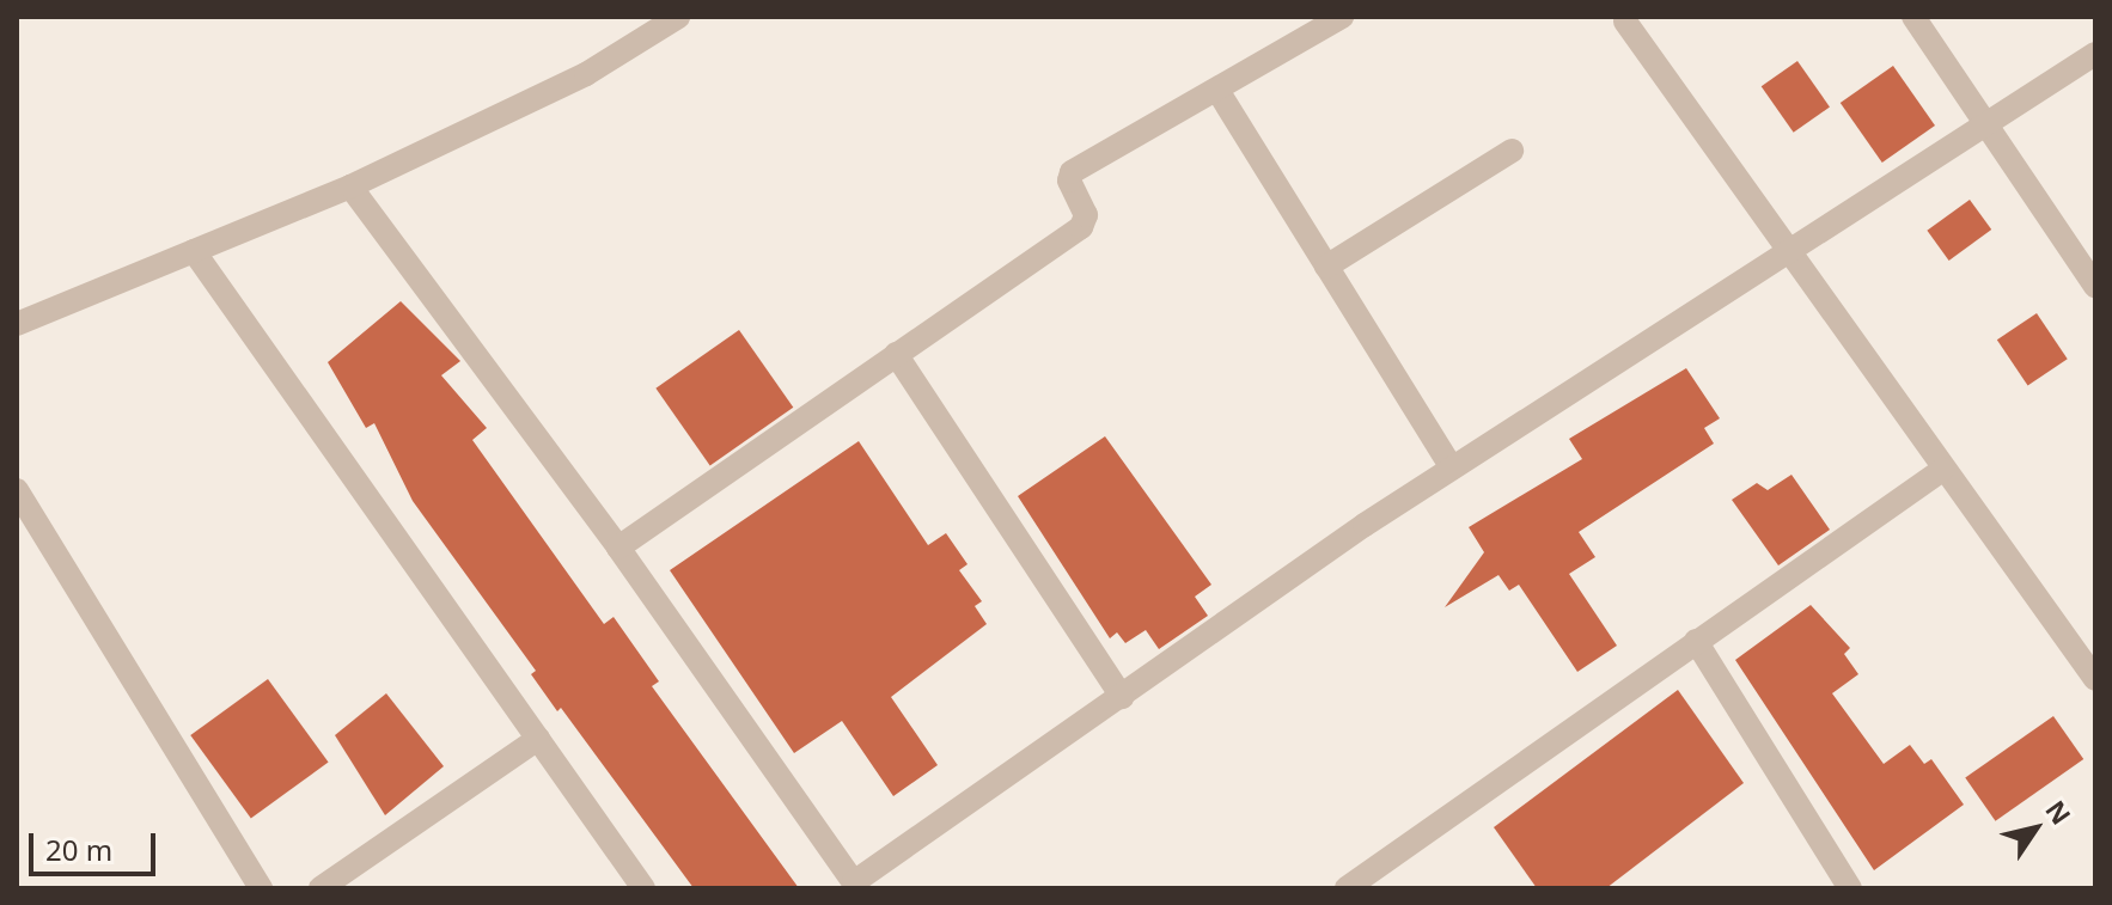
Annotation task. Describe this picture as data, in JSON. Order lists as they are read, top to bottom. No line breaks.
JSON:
{"scale_bar":"20 m","north":"top right"}
